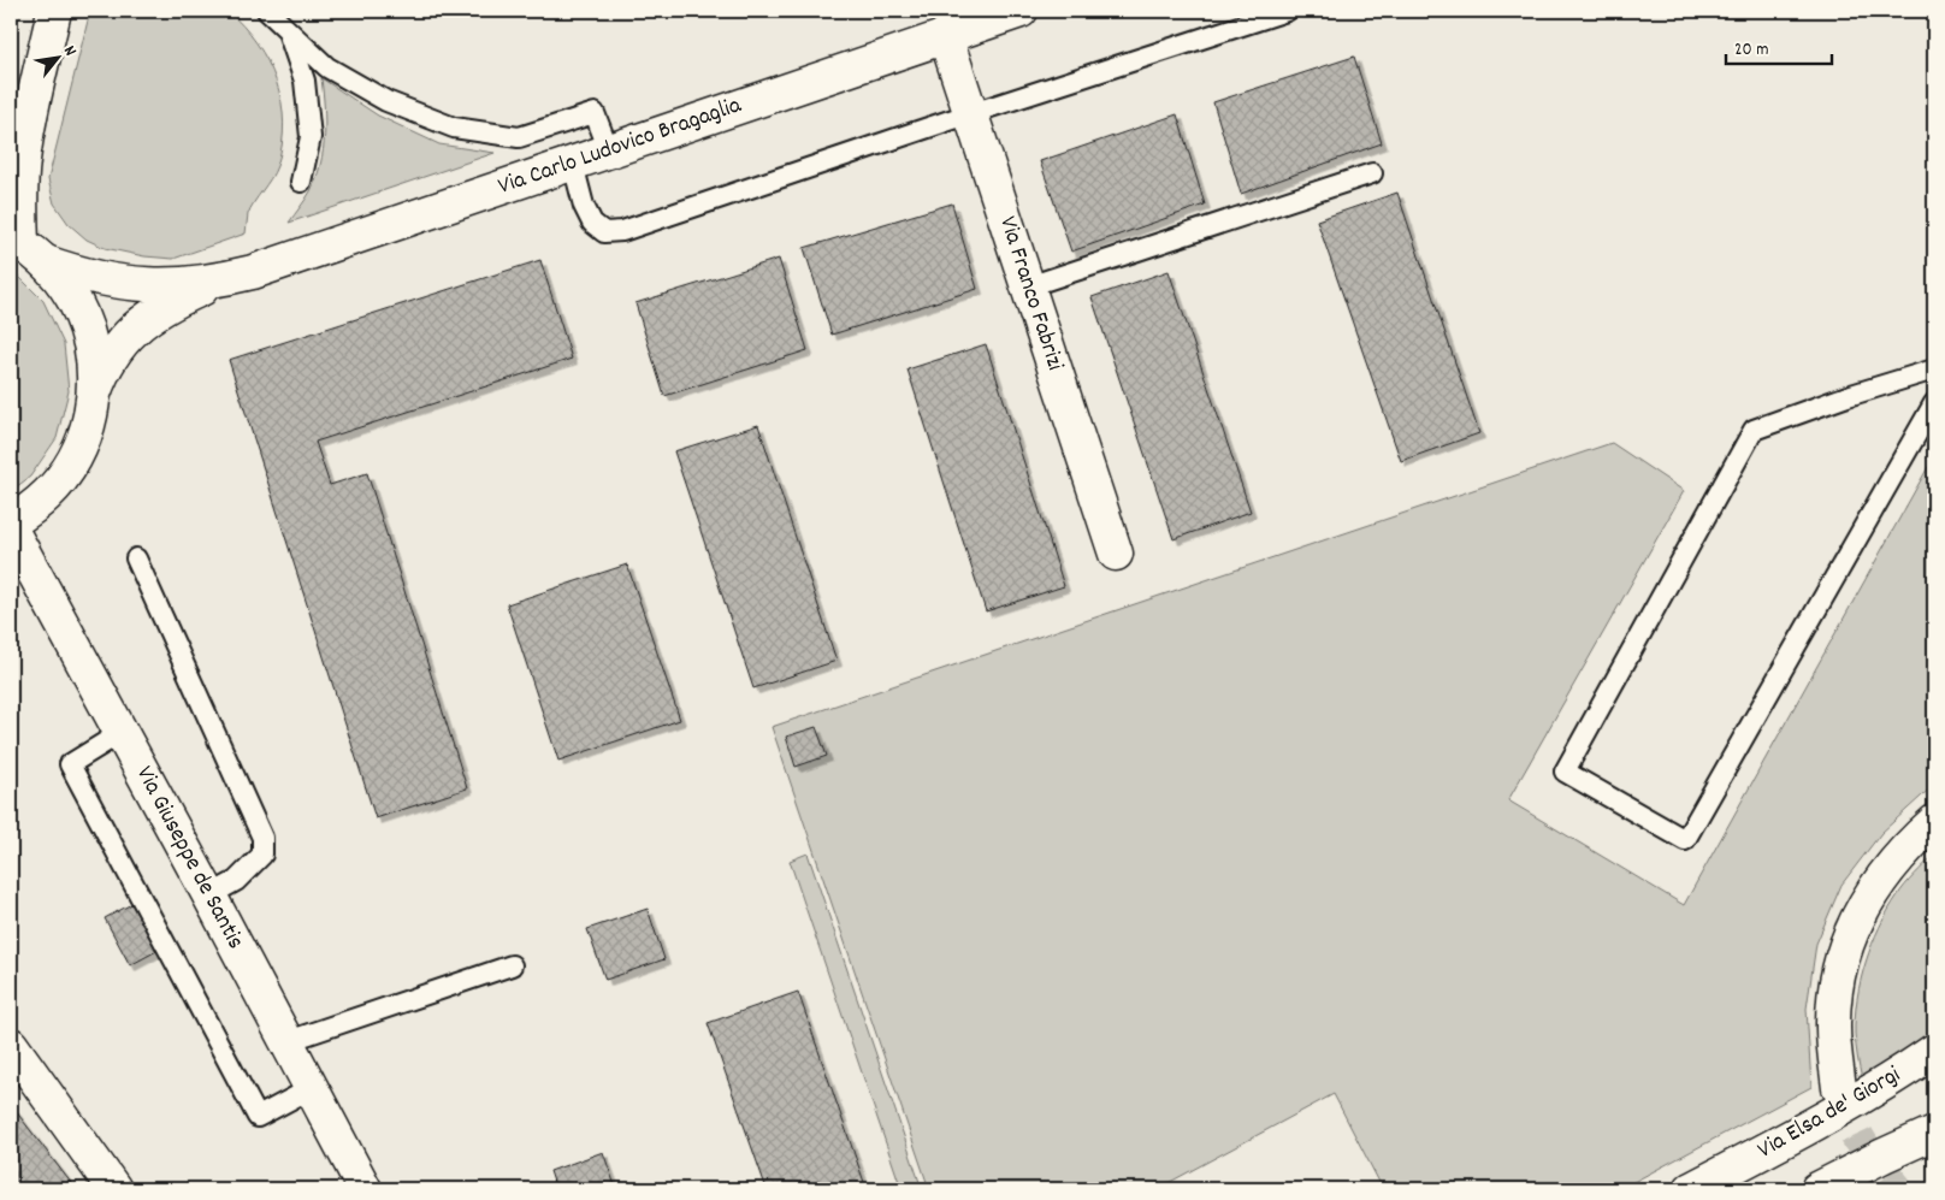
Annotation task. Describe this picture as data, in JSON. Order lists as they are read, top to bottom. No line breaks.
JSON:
{"streets":{"street":["Via Carlo Ludovico Bragaglia","Via Franco Fabrizi","Via Giuseppe de Santis","Via Elsa de' Giorgi"]},"crossings":[["Via Carlo Ludovico Bragaglia","Via Franco Fabrizi"]],"scale_bar":"20 m","north":"top right"}
